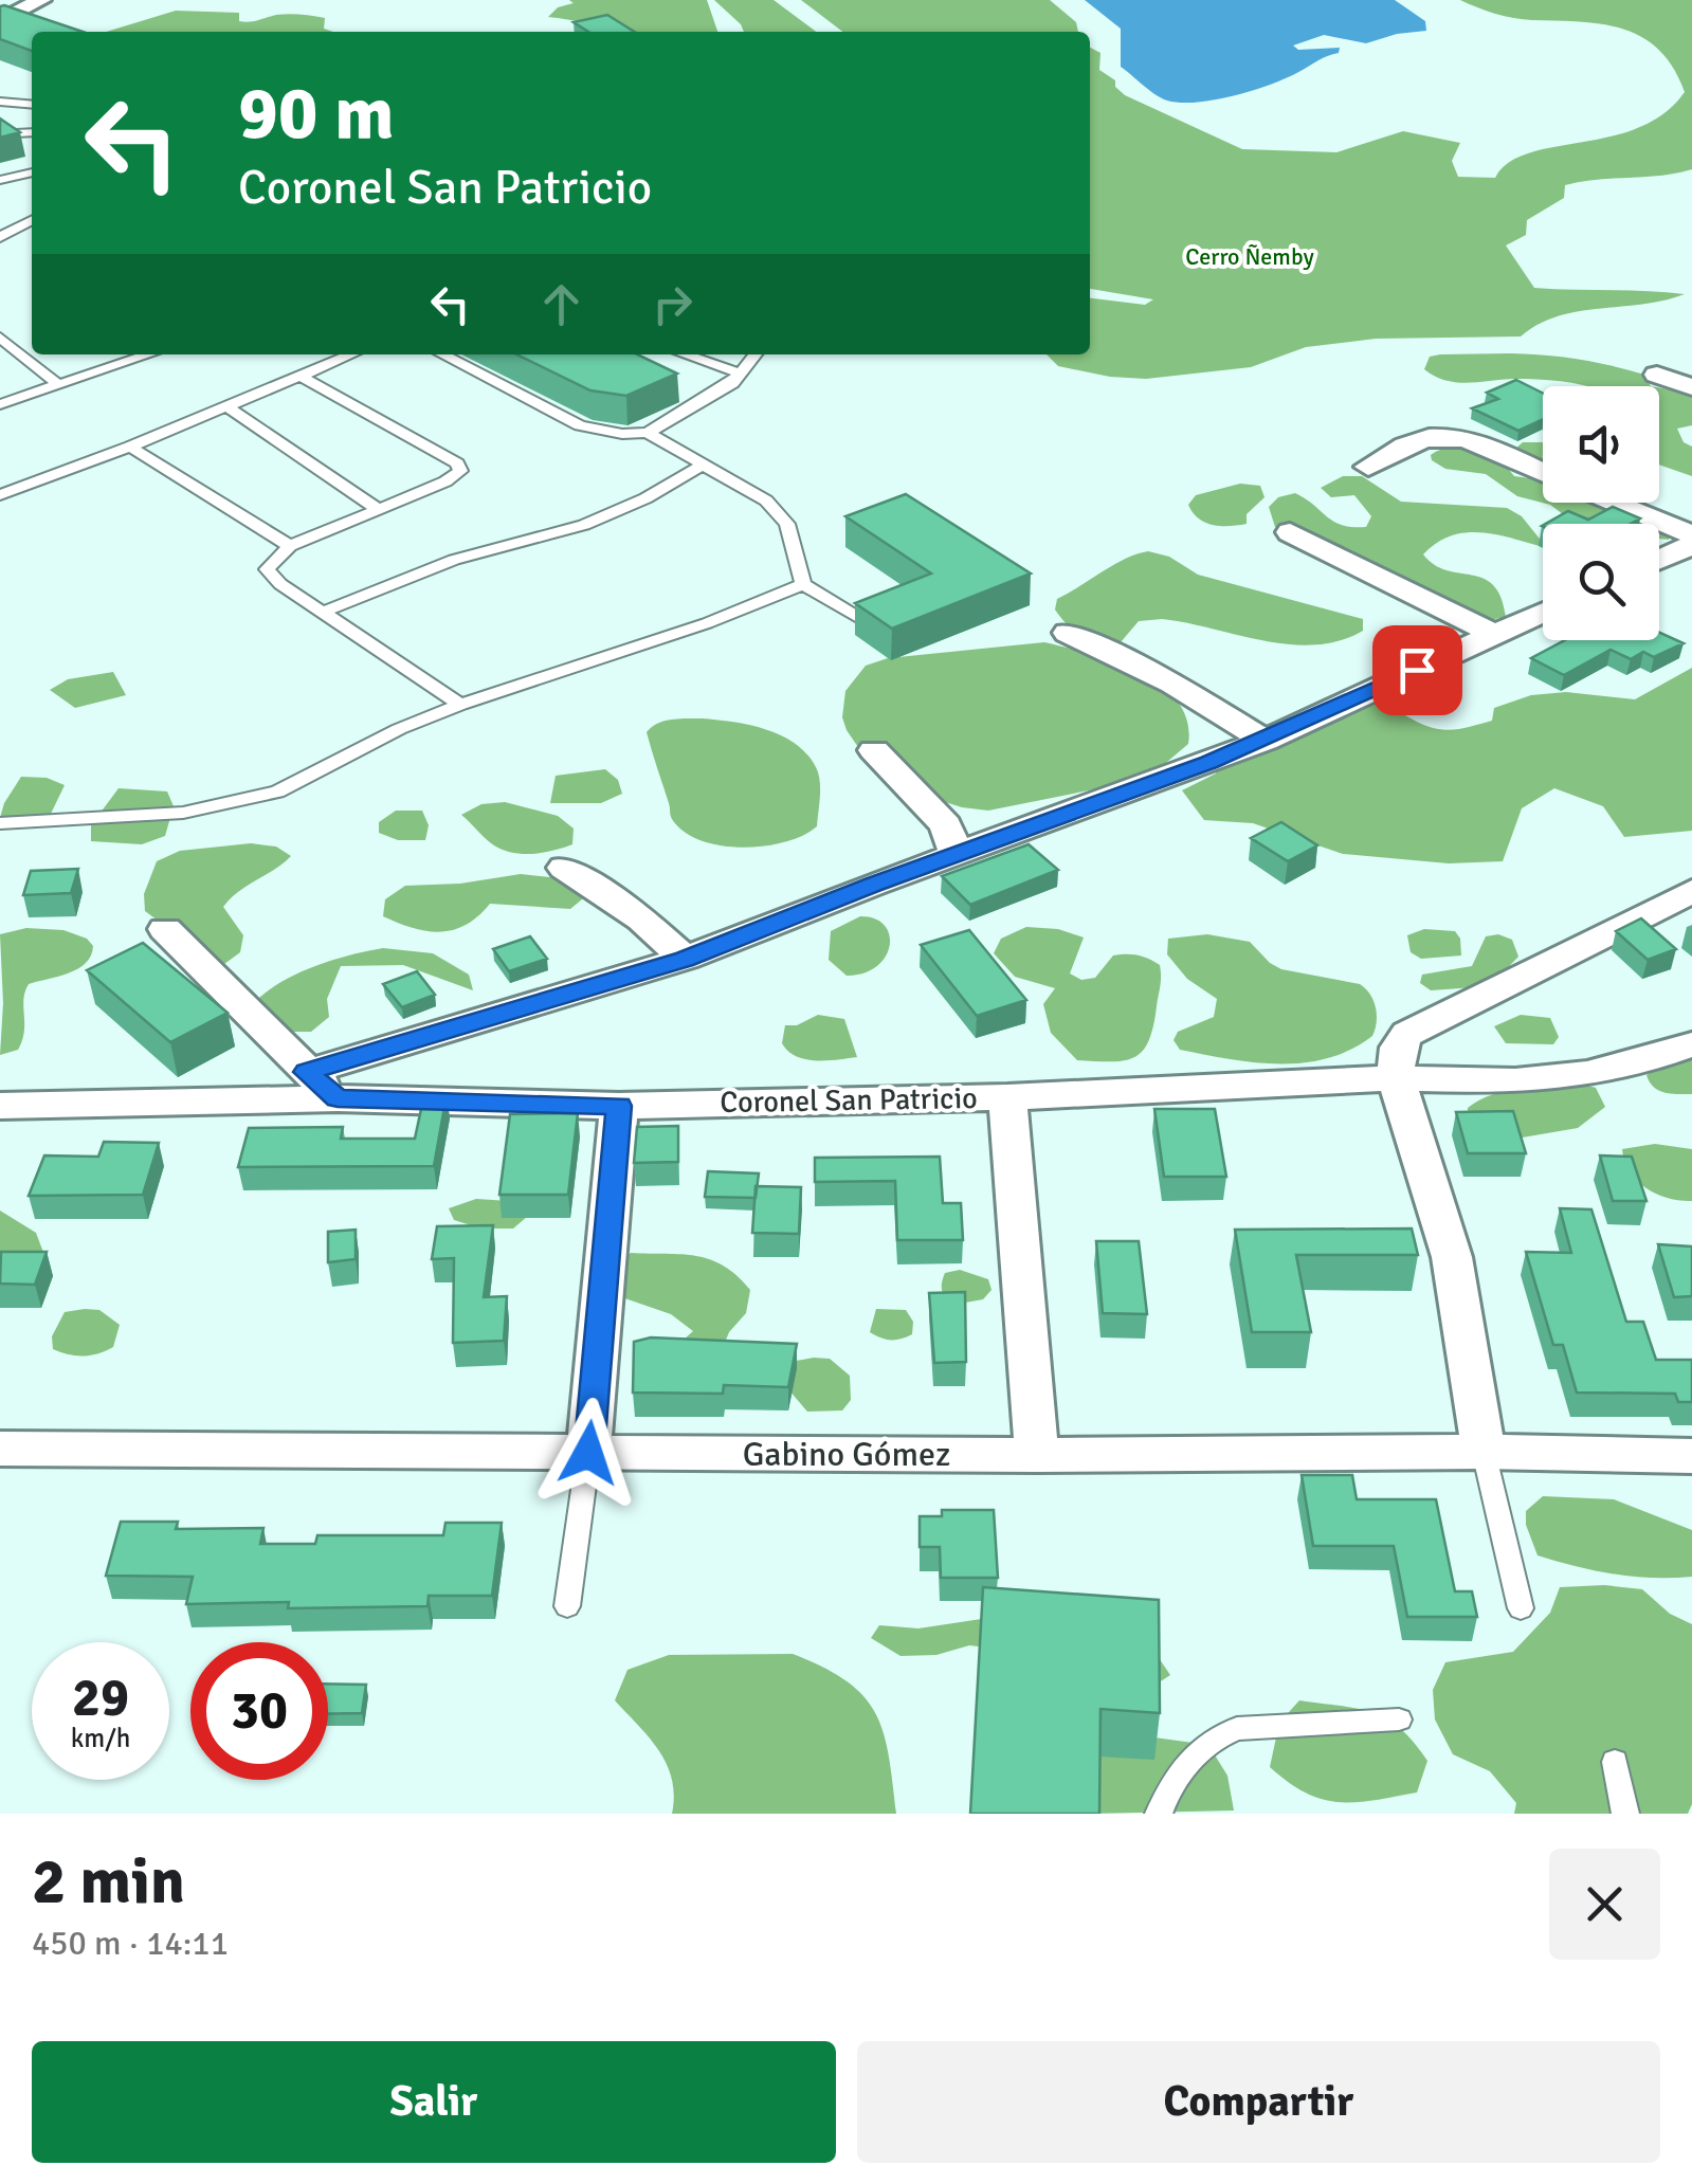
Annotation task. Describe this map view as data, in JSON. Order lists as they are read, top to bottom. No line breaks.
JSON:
{"streets":{"street":["Coronel San Patricio","Gabino Gómez"]},"parks":["Cerro Ñemby"],"page":{"turn":["90 m","Coronel San Patricio"],"speed":"29 km/h","limit":"30","heading":["2 min","450 m · 14:11"],"buttons":["Salir","Compartir"]}}
